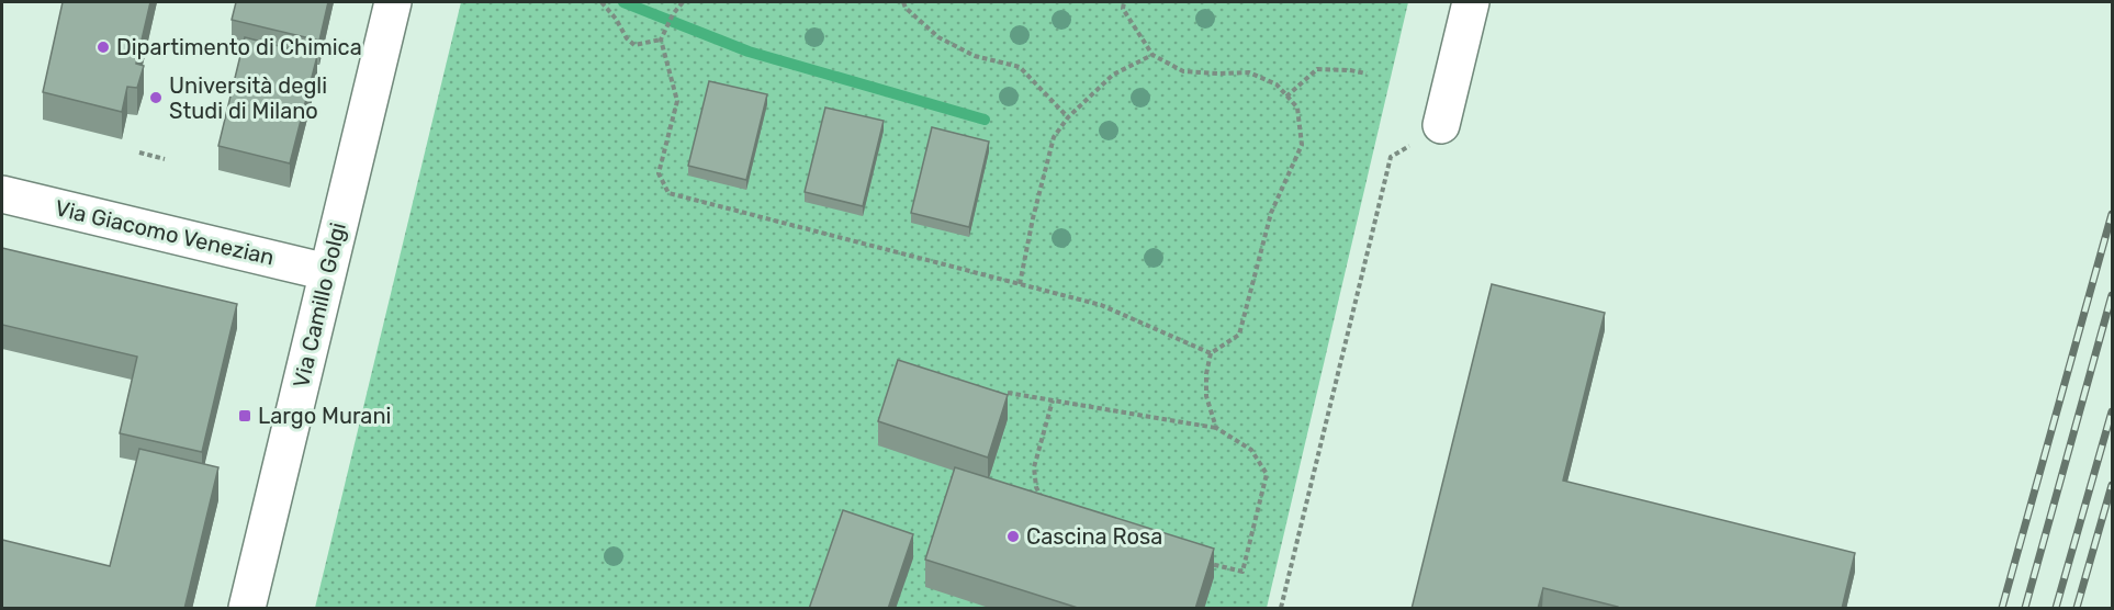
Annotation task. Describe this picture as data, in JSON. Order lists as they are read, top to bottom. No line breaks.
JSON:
{"streets":{"street":["Via Giacomo Venezian","Via Camillo Golgi"]},"crossings":[["Via Giacomo Venezian","Via Camillo Golgi"]],"places":{"other":["Dipartimento di Chimica","Università degli Studi di Milano","Cascina Rosa"],"transit":["Largo Murani"]}}
